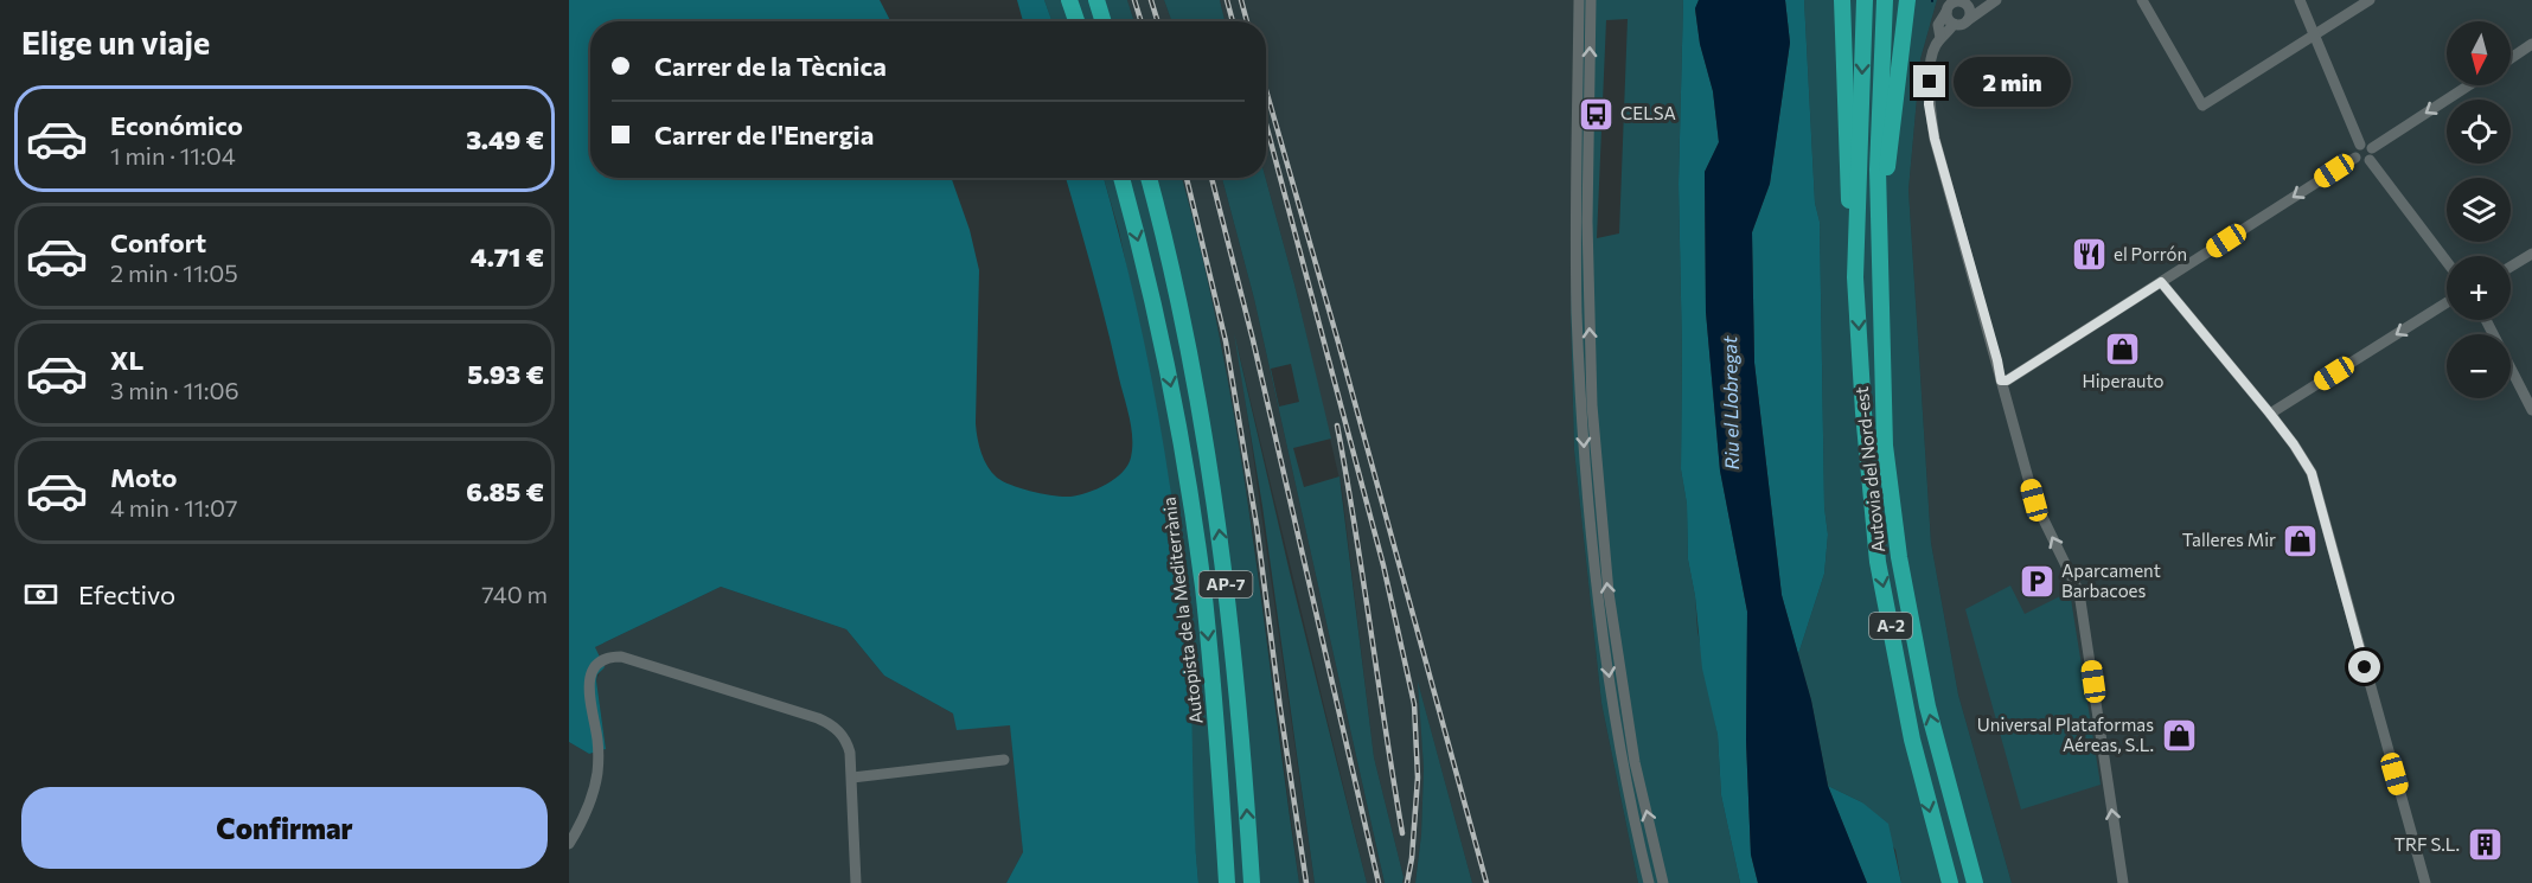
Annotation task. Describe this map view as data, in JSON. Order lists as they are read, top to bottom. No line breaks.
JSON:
{"streets":{"highway":["Autovia del Nord-est","AP-7","Autopista de la Mediterrània","A-2"]},"water":["Riu el Llobregat"],"places":{"bus stop":["CELSA"],"restaurant":["el Porrón"],"shop":["Hiperauto","Talleres Mir","Universal Plataformas Aéreas, S.L."],"parking":["Aparcament Barbacoes"],"building":["TRF S.L."]},"north":"bottom","page":{"heading":"Elige un viaje","map_buttons":["+","−"],"banner":["Carrer de la Tècnica","Carrer de l'Energia"],"bubble":"2 min","list":[{"name":"Económico","note":"1 min · 11:04","value":"3.49 €"},{"name":"Confort","note":"2 min · 11:05","value":"4.71 €"},{"name":"XL","note":"3 min · 11:06","value":"5.93 €"},{"name":"Moto","note":"4 min · 11:07","value":"6.85 €"}],"pay":["Efectivo","740 m"],"buttons":"Confirmar"}}
